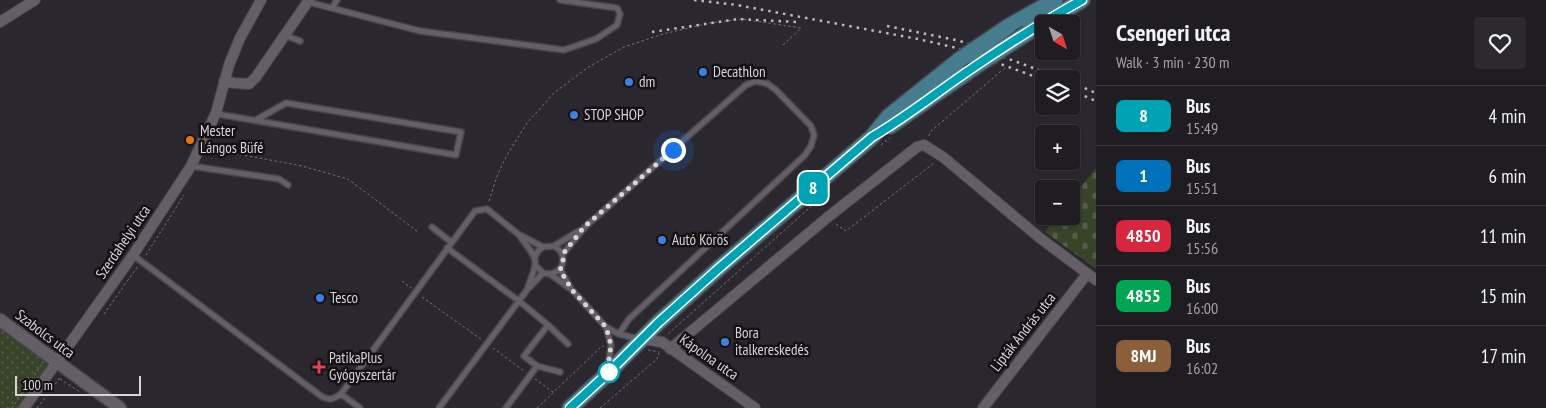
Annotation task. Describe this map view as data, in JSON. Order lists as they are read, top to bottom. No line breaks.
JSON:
{"streets":{"street":["Szerdahelyi utca","Lipták András utca","Szabolcs utca","Kápolna utca"]},"crossings":[["Szerdahelyi utca","Szabolcs utca"]],"places":{"other":["Decathlon","dm","STOP SHOP","Mester Lángos Büfé","Autó Körös","Tesco","Bora italkereskedés"],"health":["PatikaPlus Gyógyszertár"]},"lines":["bus line 8"],"scale_bar":"100 m","north":"bottom right","page":{"on_map":"8","heading":["Csengeri utca","Walk · 3 min · 230 m"],"map_buttons":["+","−"],"list":[{"mark":"8","name":"Bus","note":"15:49","value":"4 min"},{"mark":"1","name":"Bus","note":"15:51","value":"6 min"},{"mark":"4850","name":"Bus","note":"15:56","value":"11 min"},{"mark":"4855","name":"Bus","note":"16:00","value":"15 min"},{"mark":"8MJ","name":"Bus","note":"16:02","value":"17 min"}],"scale":"100 m"}}
